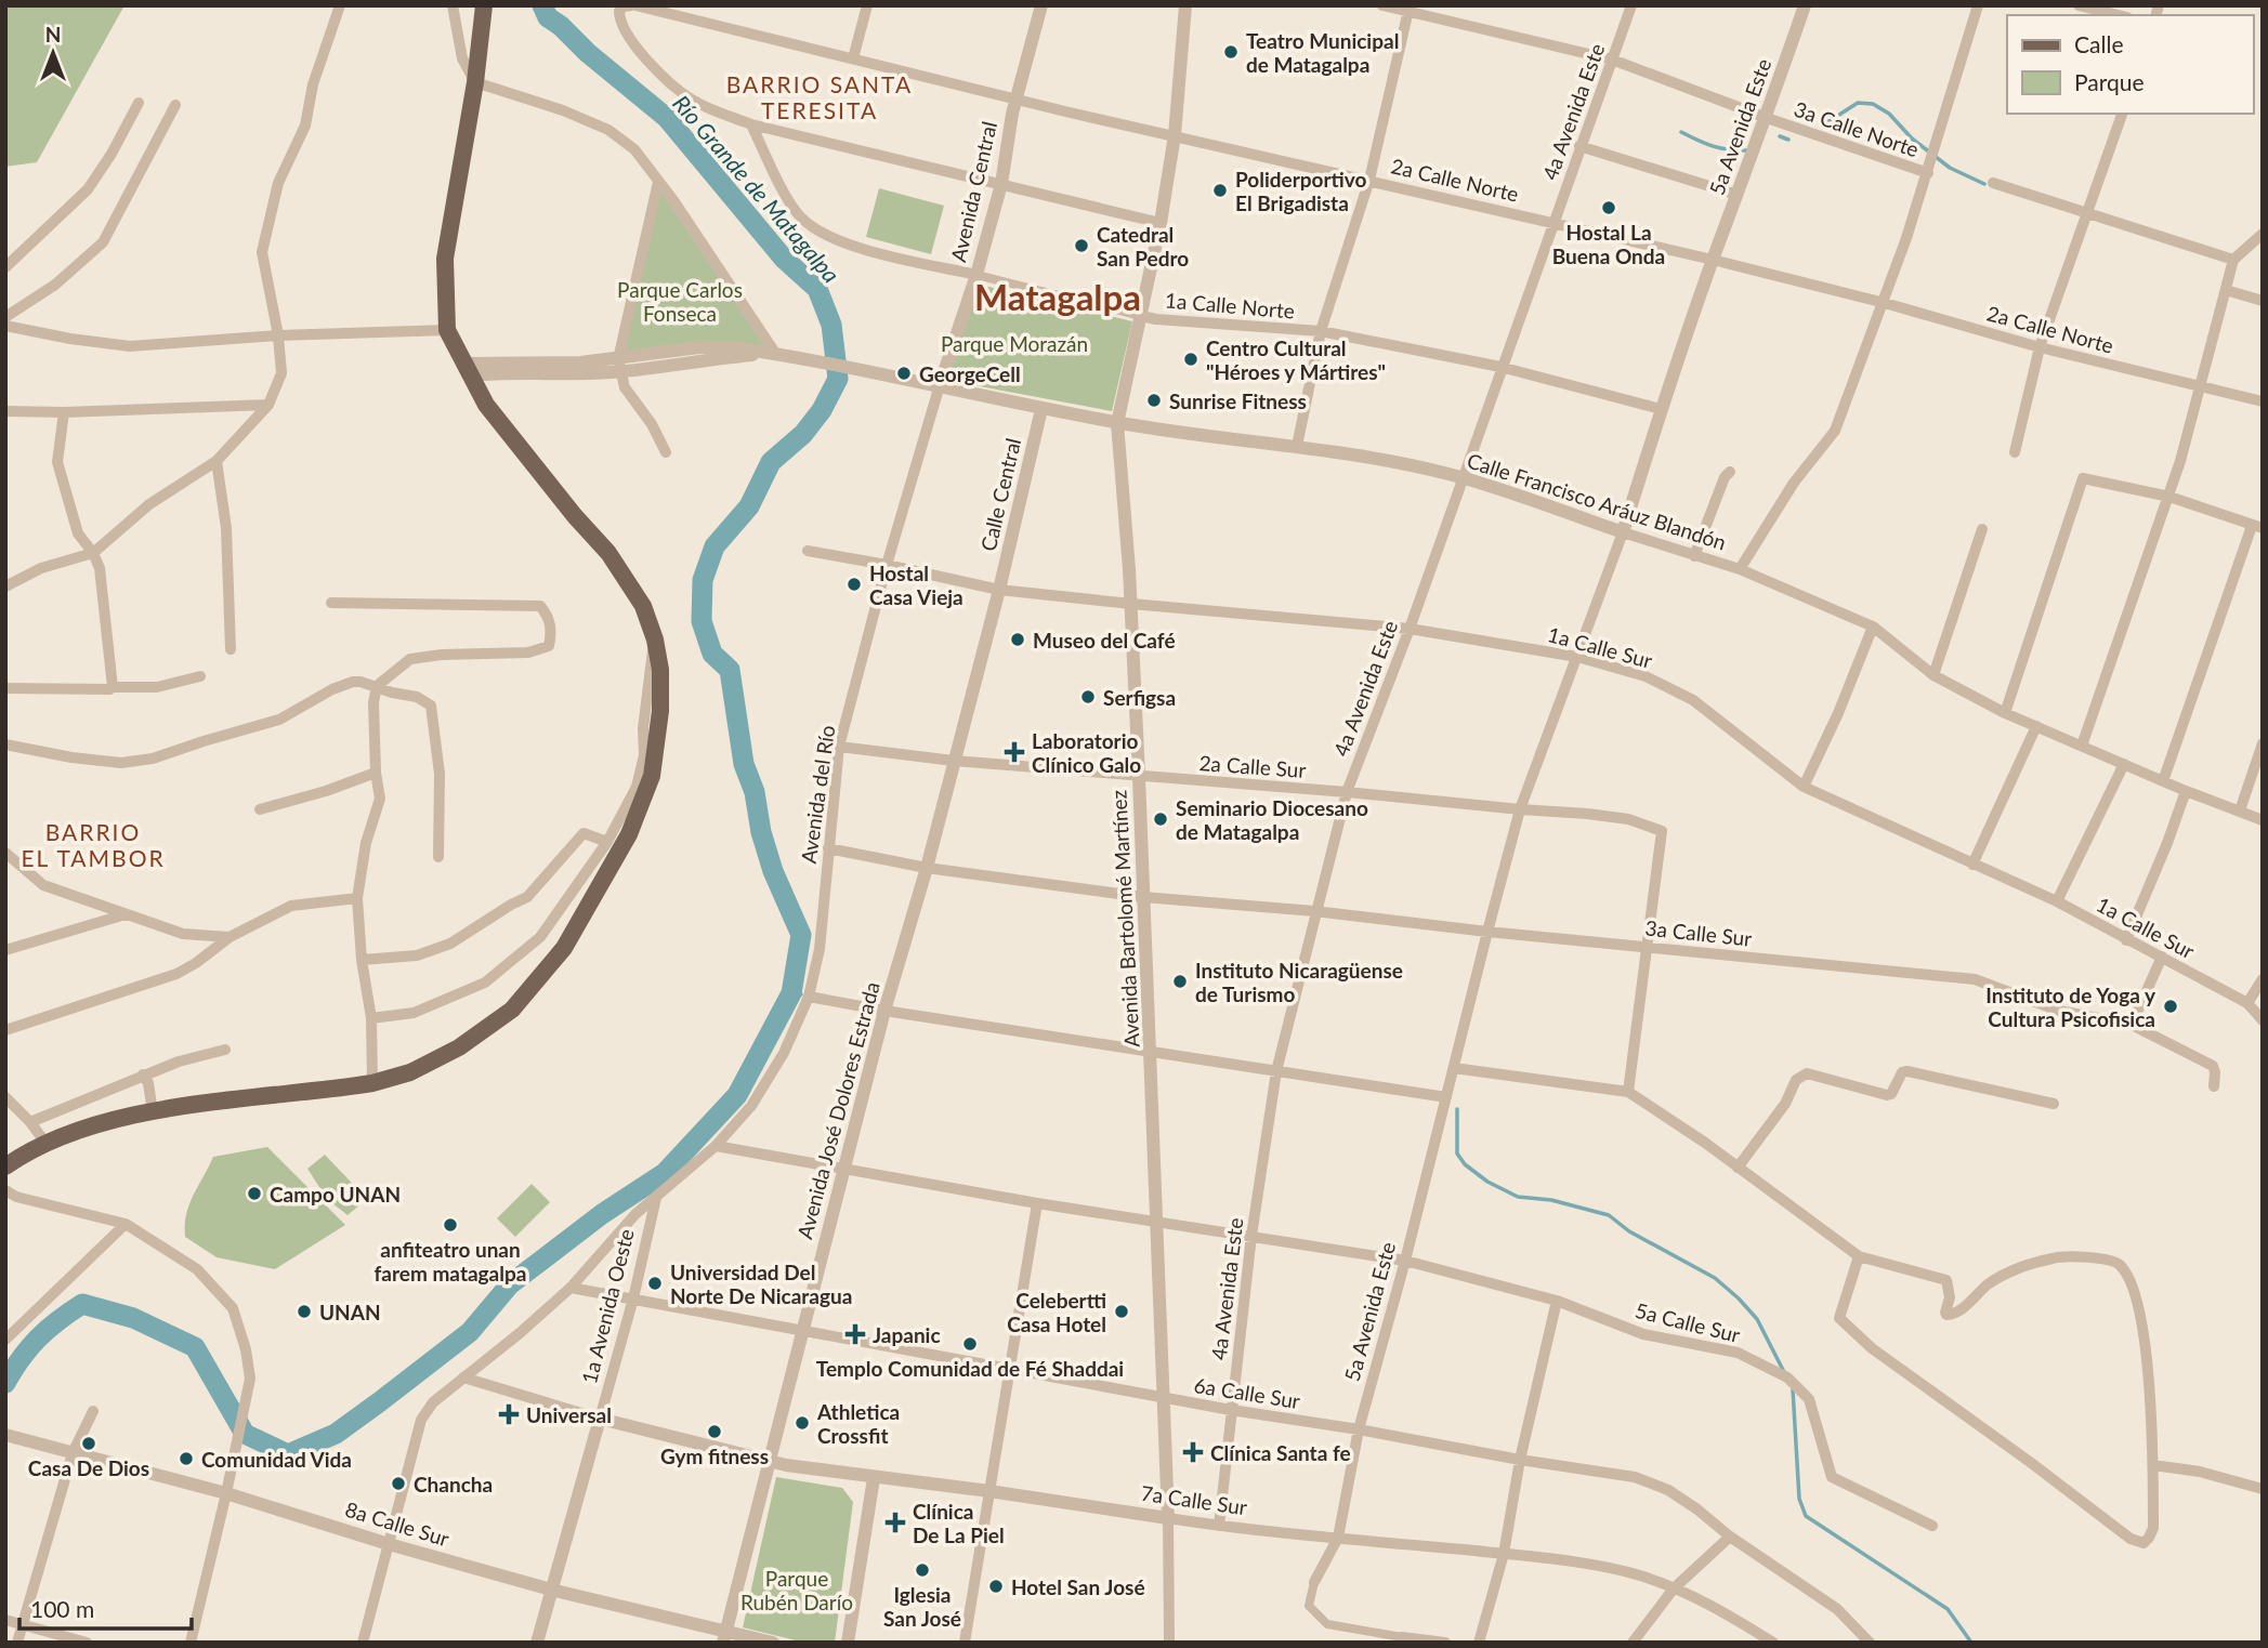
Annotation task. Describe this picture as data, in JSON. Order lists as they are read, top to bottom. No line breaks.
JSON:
{"streets":{"street":["4a Avenida Este","5a Avenida Este","3a Calle Norte","2a Calle Norte","Avenida Central","1a Calle Norte","Calle Central","Calle Francisco Aráuz Blandón","1a Calle Sur","2a Calle Sur","Avenida del Río","Avenida Bartolomé Martínez","3a Calle Sur","Avenida José Dolores Estrada","1a Avenida Oeste","5a Calle Sur","6a Calle Sur","7a Calle Sur","8a Calle Sur"]},"crossings":[["4a Avenida Este","3a Calle Norte"],["4a Avenida Este","2a Calle Norte"],["4a Avenida Este","1a Calle Norte"],["4a Avenida Este","Calle Francisco Aráuz Blandón"],["4a Avenida Este","1a Calle Sur"],["4a Avenida Este","2a Calle Sur"],["4a Avenida Este","3a Calle Sur"],["4a Avenida Este","5a Calle Sur"],["4a Avenida Este","6a Calle Sur"],["5a Avenida Este","3a Calle Norte"],["5a Avenida Este","2a Calle Norte"],["5a Avenida Este","1a Calle Norte"],["5a Avenida Este","Calle Francisco Aráuz Blandón"],["5a Avenida Este","1a Calle Sur"],["5a Avenida Este","2a Calle Sur"],["5a Avenida Este","3a Calle Sur"],["5a Avenida Este","5a Calle Sur"],["5a Avenida Este","6a Calle Sur"],["5a Avenida Este","7a Calle Sur"],["2a Calle Norte","Avenida Central"],["2a Calle Norte","Avenida Bartolomé Martínez"],["Avenida Central","1a Calle Norte"],["Avenida Central","Calle Francisco Aráuz Blandón"],["Avenida Central","Avenida del Río"],["1a Calle Norte","Avenida Bartolomé Martínez"],["Calle Central","Calle Francisco Aráuz Blandón"],["Calle Central","1a Calle Sur"],["Calle Central","Avenida José Dolores Estrada"],["Calle Francisco Aráuz Blandón","Avenida del Río"],["Calle Francisco Aráuz Blandón","Avenida Bartolomé Martínez"],["1a Calle Sur","Avenida del Río"],["1a Calle Sur","Avenida Bartolomé Martínez"],["1a Calle Sur","Avenida José Dolores Estrada"],["2a Calle Sur","Avenida del Río"],["2a Calle Sur","Avenida Bartolomé Martínez"],["2a Calle Sur","3a Calle Sur"],["2a Calle Sur","Avenida José Dolores Estrada"],["Avenida del Río","3a Calle Sur"],["Avenida del Río","1a Avenida Oeste"],["Avenida del Río","5a Calle Sur"],["Avenida del Río","6a Calle Sur"],["Avenida Bartolomé Martínez","3a Calle Sur"],["Avenida Bartolomé Martínez","5a Calle Sur"],["Avenida Bartolomé Martínez","6a Calle Sur"],["Avenida Bartolomé Martínez","7a Calle Sur"],["3a Calle Sur","Avenida José Dolores Estrada"],["Avenida José Dolores Estrada","5a Calle Sur"],["Avenida José Dolores Estrada","6a Calle Sur"],["Avenida José Dolores Estrada","7a Calle Sur"],["Avenida José Dolores Estrada","8a Calle Sur"],["1a Avenida Oeste","6a Calle Sur"],["1a Avenida Oeste","7a Calle Sur"],["1a Avenida Oeste","8a Calle Sur"]],"districts":["BARRIO SANTA TERESITA","Matagalpa","BARRIO EL TAMBOR"],"water":["Río Grande de Matagalpa"],"parks":["Parque Carlos Fonseca","Parque Morazán","Parque Rubén Darío"],"places":{"other":["Teatro Municipal de Matagalpa","Poliderportivo El Brigadista","Hostal La Buena Onda","Catedral San Pedro","Centro Cultural \"Héroes y Mártires\"","GeorgeCell","Sunrise Fitness","Hostal Casa Vieja","Museo del Café","Serfigsa","Seminario Diocesano de Matagalpa","Instituto Nicaragüense de Turismo","Instituto de Yoga y Cultura Psicofisica","Campo UNAN","anfiteatro unan farem matagalpa","Universidad Del Norte De Nicaragua","UNAN","Celebertti Casa Hotel","Templo Comunidad de Fé Shaddai","Athletica Crossfit","Gym fitness","Casa De Dios","Comunidad Vida","Chancha","Iglesia San José","Hotel San José"],"health":["Laboratorio Clínico Galo","Japanic","Universal","Clínica Santa fe","Clínica De La Piel"]},"legend":["Calle","Parque"],"scale_bar":"100 m","north":"top"}
